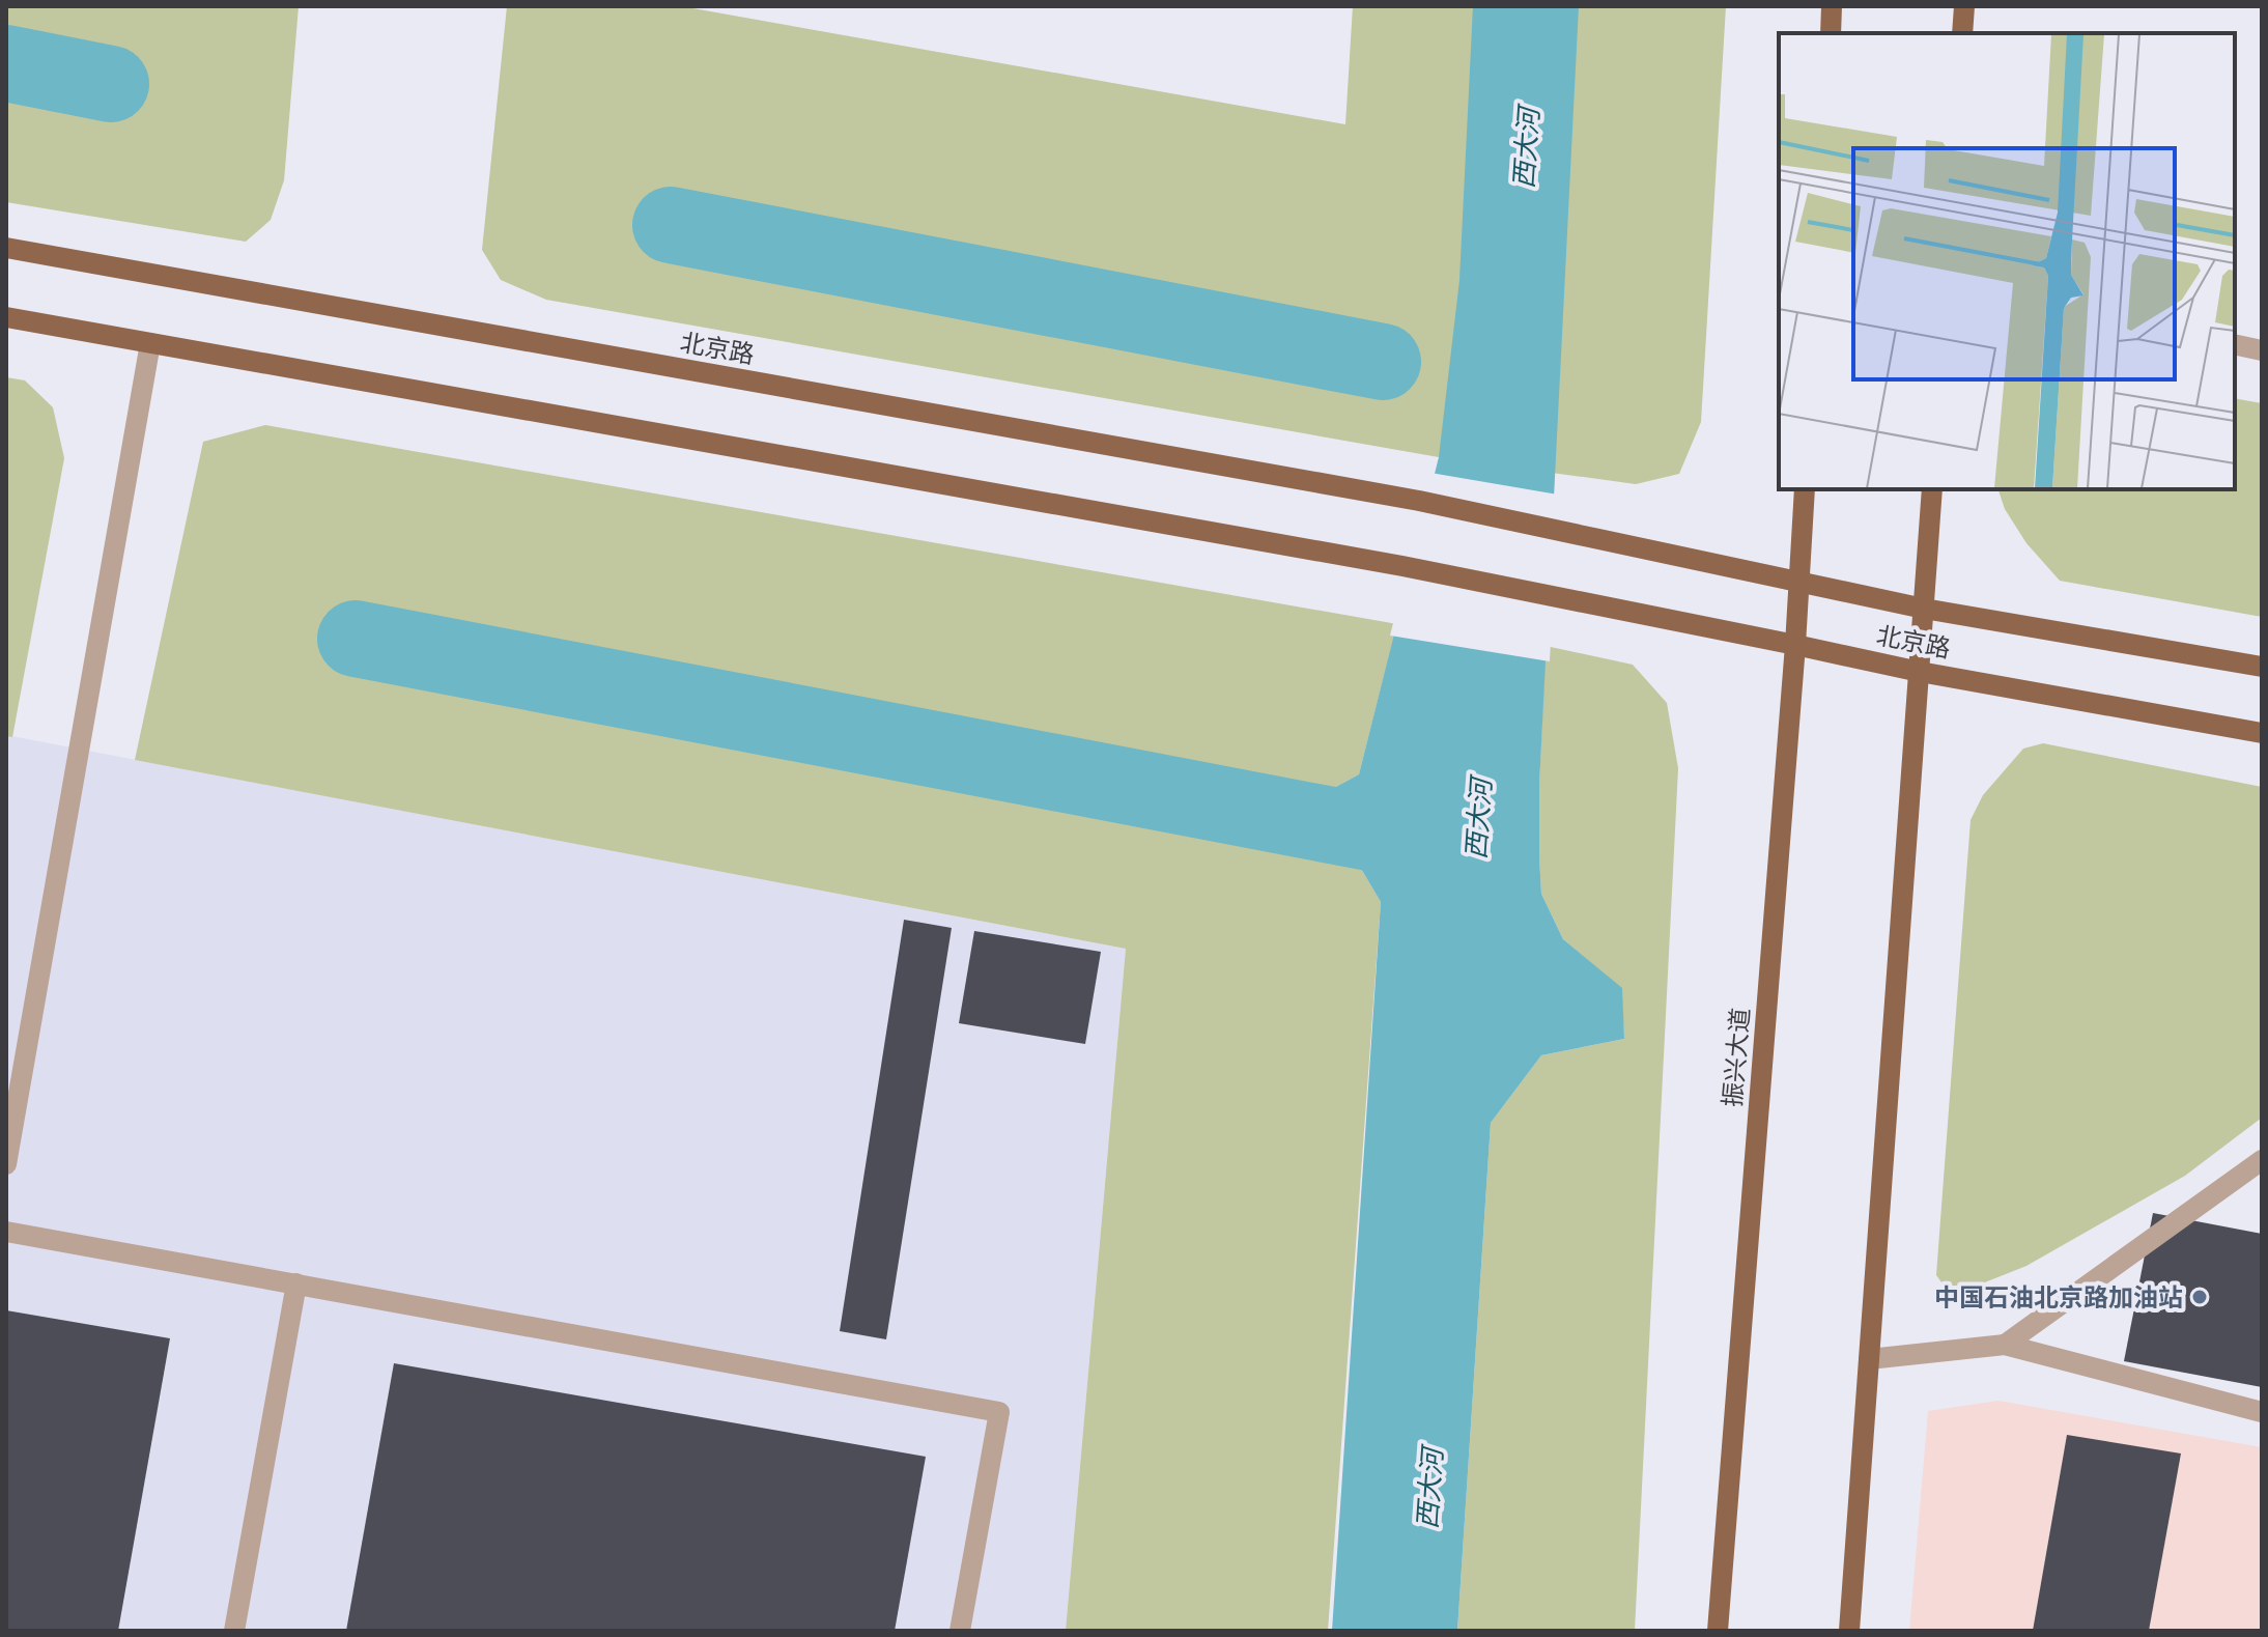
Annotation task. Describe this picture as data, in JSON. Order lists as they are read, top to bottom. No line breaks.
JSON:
{"streets":{"main road":["北京路","振兴大道"]},"crossings":[["北京路","振兴大道"]],"water":["西大河"],"places":["中国石油北京路加油站"]}
